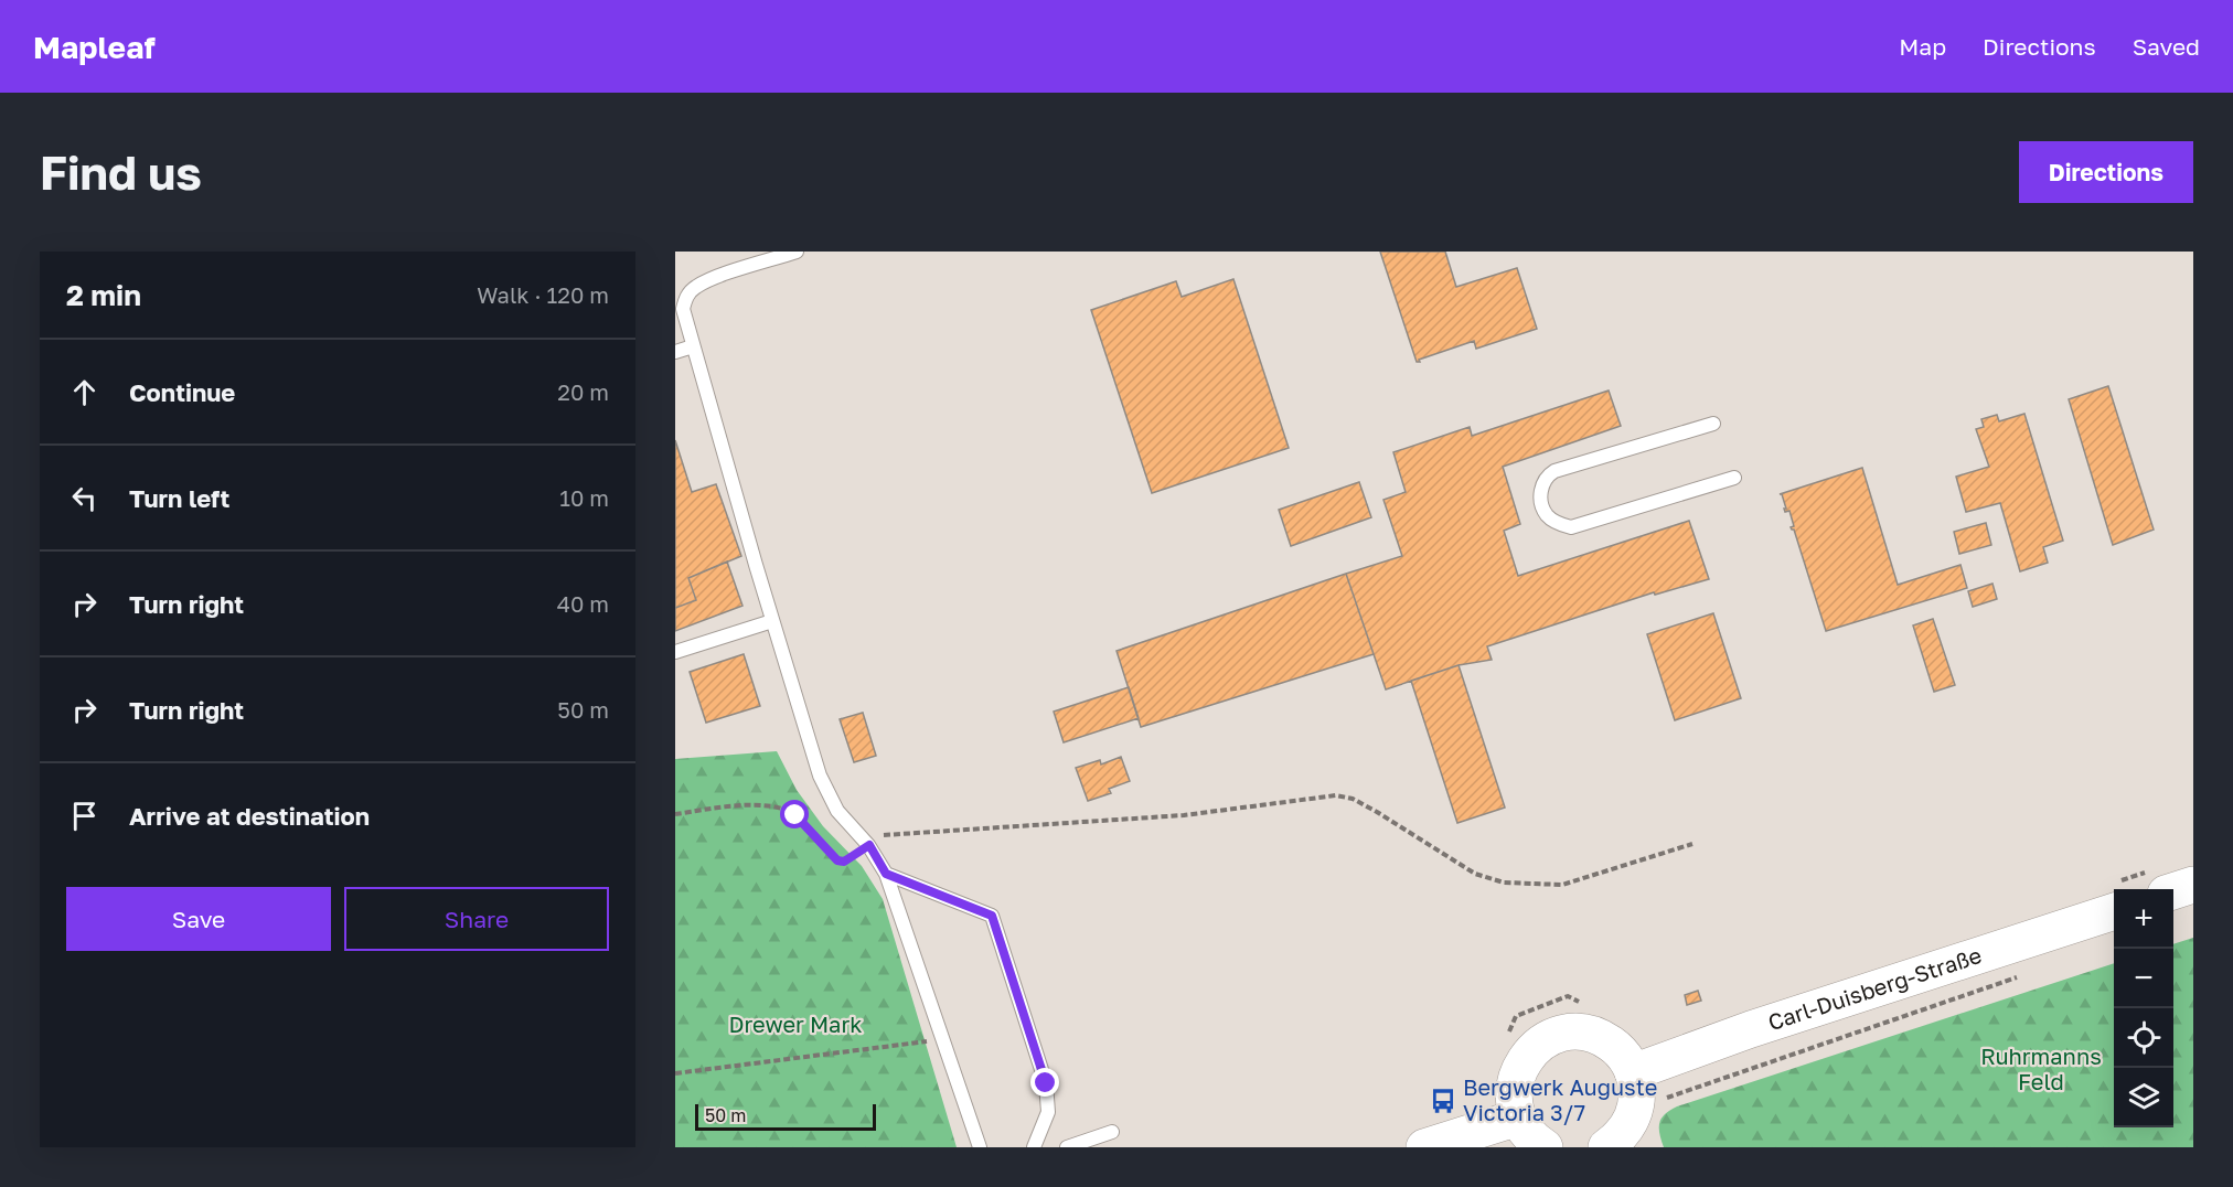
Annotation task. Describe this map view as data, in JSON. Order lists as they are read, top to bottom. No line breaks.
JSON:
{"streets":{"main road":["Carl-Duisberg-Straße"]},"parks":["Drewer Mark","Ruhrmanns Feld"],"places":{"bus stop":["Bergwerk Auguste Victoria 3/7"]},"scale_bar":"50 m","page":{"header":"Mapleaf","nav":["Map","Directions","Saved"],"buttons":["Directions",["Save","Share"]],"title":"Find us","heading":["2 min","Walk · 120 m"],"list":[["Continue","20 m"],["Turn left","10 m"],["Turn right","40 m"],["Turn right","50 m"],"Arrive at destination"],"map_buttons":["+","−"],"scale":"50 m"}}
